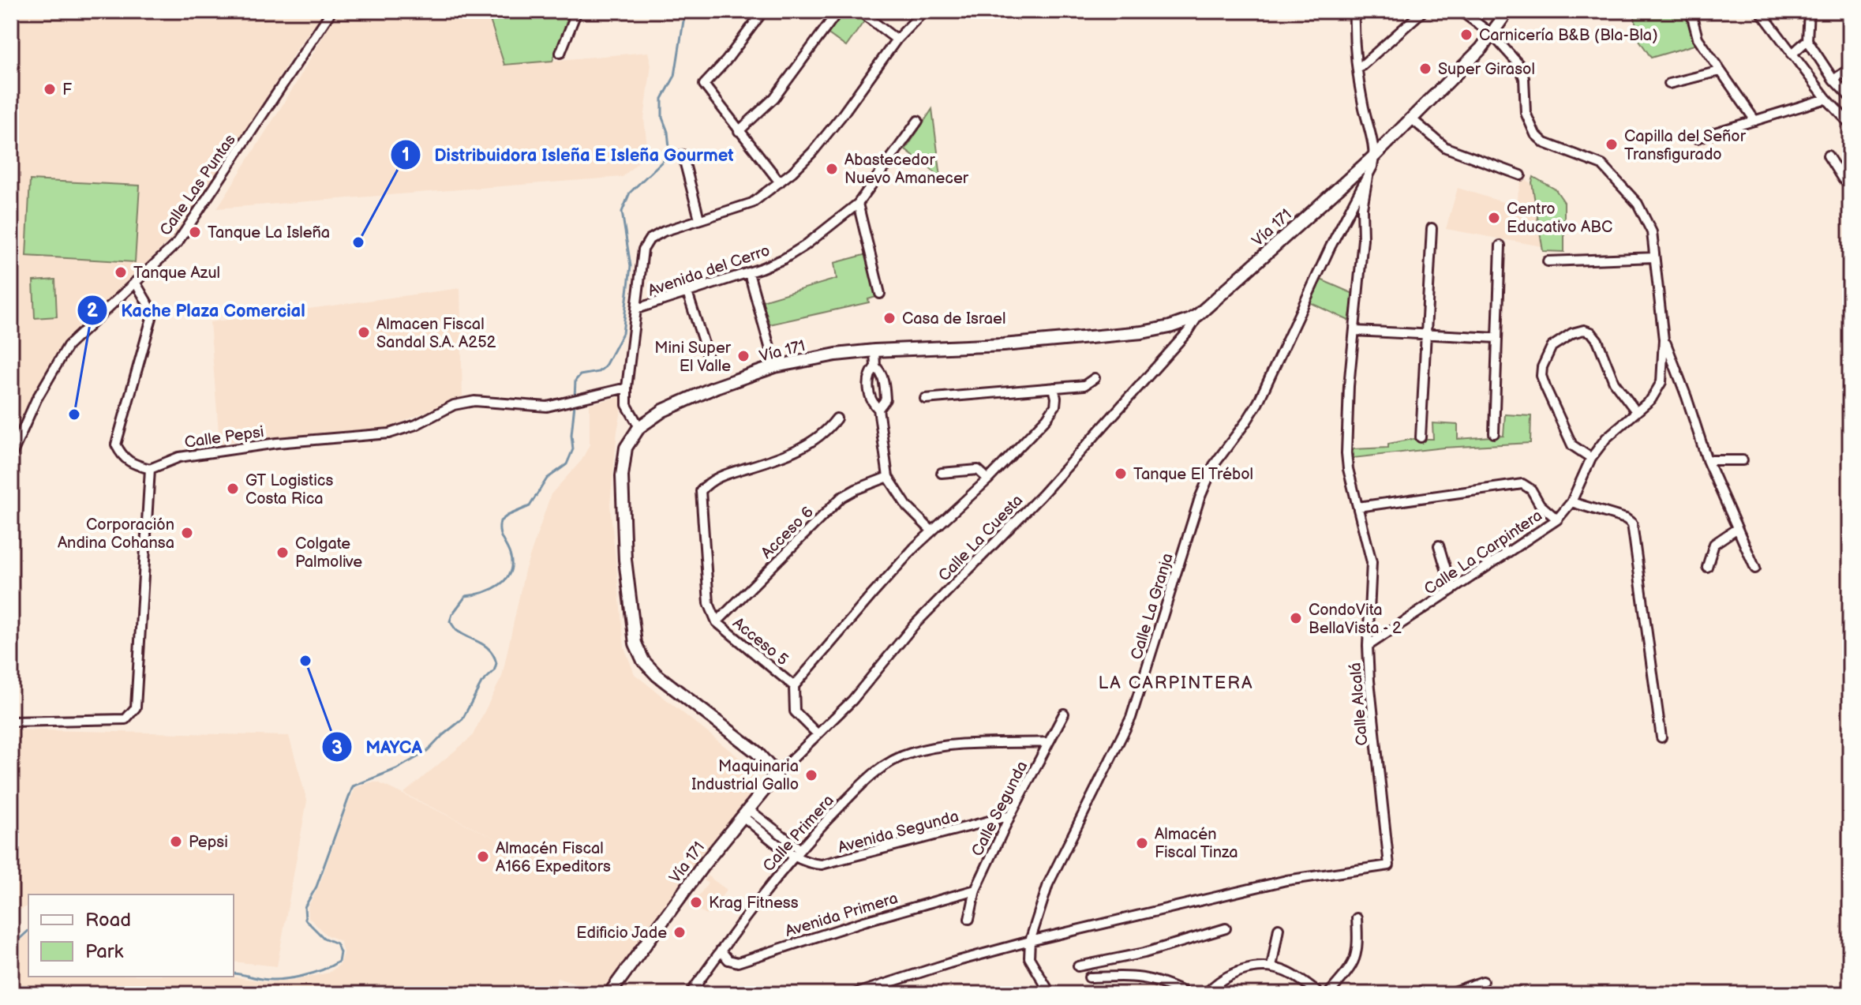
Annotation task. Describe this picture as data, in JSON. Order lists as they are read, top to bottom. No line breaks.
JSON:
{"streets":{"main road":["Vía 171"],"street":["Calle Las Puntas","Avenida del Cerro","Calle Pepsi","Acceso 6","Calle La Cuesta","Calle La Carpintera","Calle La Granja","Acceso 5","Calle Alcalá","Calle Segunda","Avenida Segunda","Calle Primera","Avenida Primera"]},"crossings":[["Vía 171","Calle La Cuesta"],["Vía 171","Calle La Carpintera"],["Vía 171","Calle La Granja"],["Acceso 6","Acceso 5"],["Calle La Carpintera","Calle Alcalá"],["Calle La Granja","Calle Alcalá"],["Calle Segunda","Avenida Segunda"],["Calle Segunda","Calle Primera"],["Calle Segunda","Avenida Primera"],["Avenida Segunda","Calle Primera"],["Calle Primera","Avenida Primera"]],"districts":["LA CARPINTERA"],"places":["Carnicería B&B (Bla-Bla)","Super Girasol","F","Capilla del Señor Transfigurado","Abastecedor Nuevo Amanecer","Centro Educativo ABC","Tanque La Isleña","Distribuidora Isleña E Isleña Gourmet","Tanque Azul","Casa de Israel","Almacen Fiscal Sandal S.A. A252","Mini Super El Valle","Kache Plaza Comercial","Tanque El Trébol","GT Logistics Costa Rica","Corporación Andina Cohansa","Colgate Palmolive","CondoVita BellaVista - 2","MAYCA","Maquinaria Industrial Gallo","Pepsi","Almacén Fiscal Tinza","Almacén Fiscal A166 Expeditors","Krag Fitness","Edificio Jade"],"legend":["Road","Park"]}
